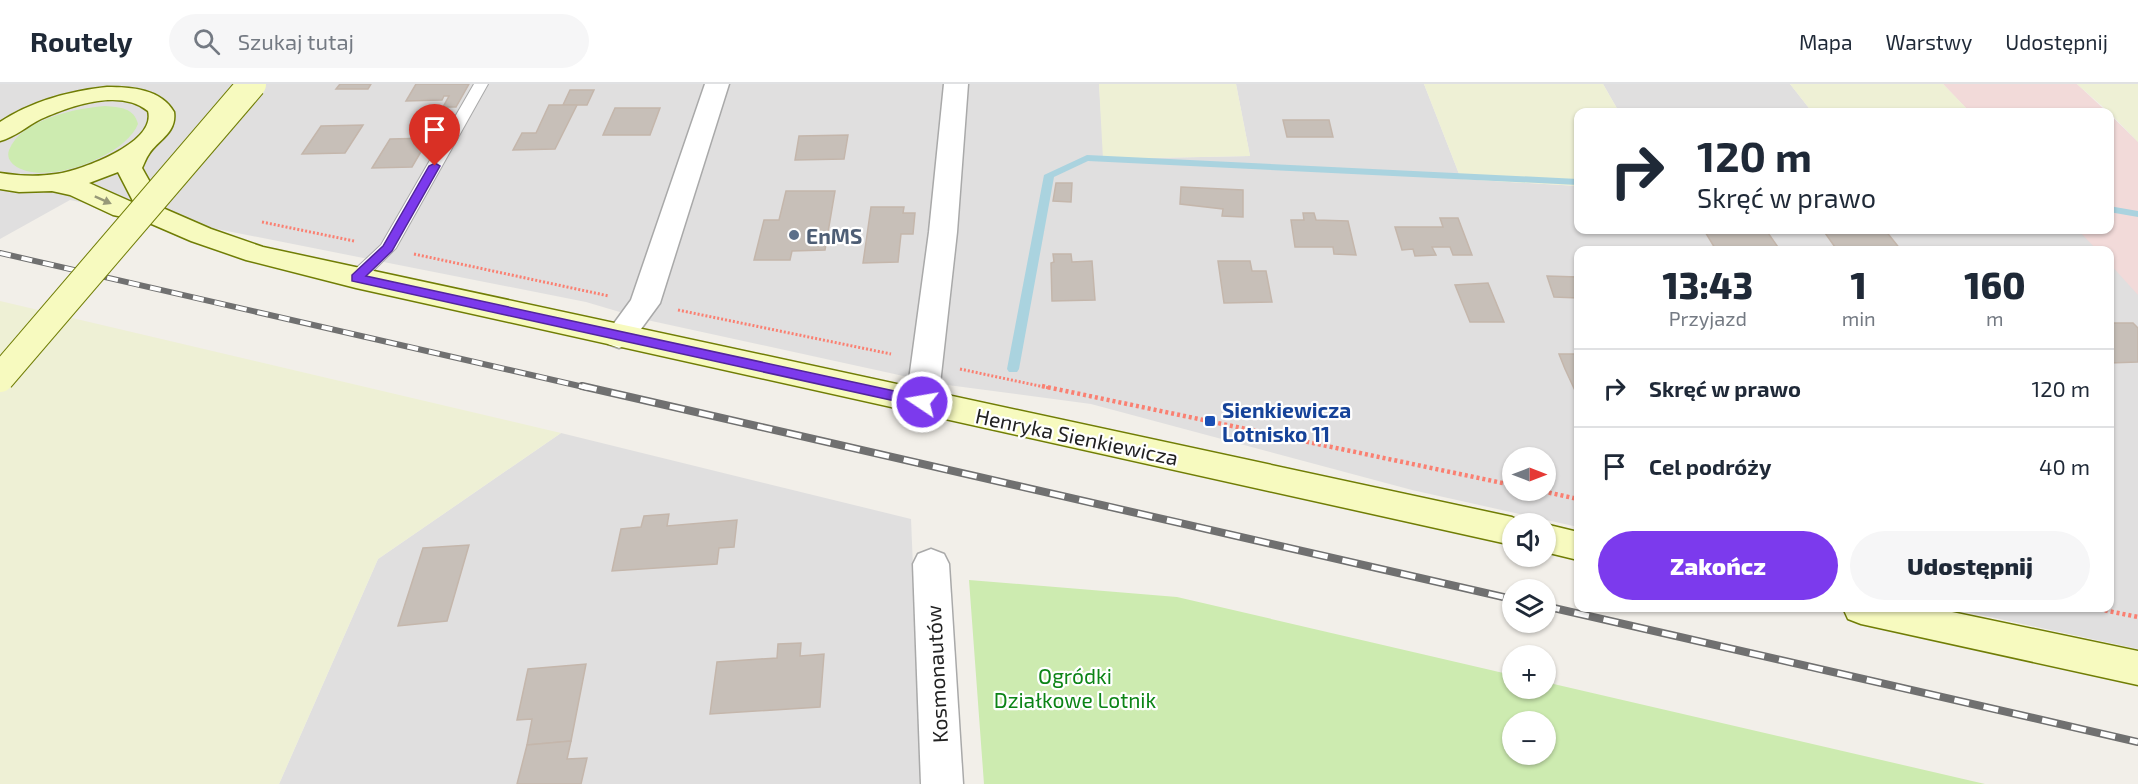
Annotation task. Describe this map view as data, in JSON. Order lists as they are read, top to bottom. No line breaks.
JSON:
{"streets":{"main road":["Henryka Sienkiewicza"],"street":["Kosmonautów"]},"parks":["Ogródki Działkowe Lotnik"],"places":{"other":["EnMS"],"transit":["Sienkiewicza Lotnisko 11"]},"north":"right","page":{"header":"Routely","search":"Szukaj tutaj","nav":["Mapa","Warstwy","Udostępnij"],"turn":["120 m","Skręć w prawo"],"eta":["13:43","Przyjazd","1","min","160","m"],"list":[{"name":"Skręć w prawo","value":"120 m"},{"name":"Cel podróży","value":"40 m"}],"map_buttons":["+","−"],"buttons":["Zakończ","Udostępnij"]}}
